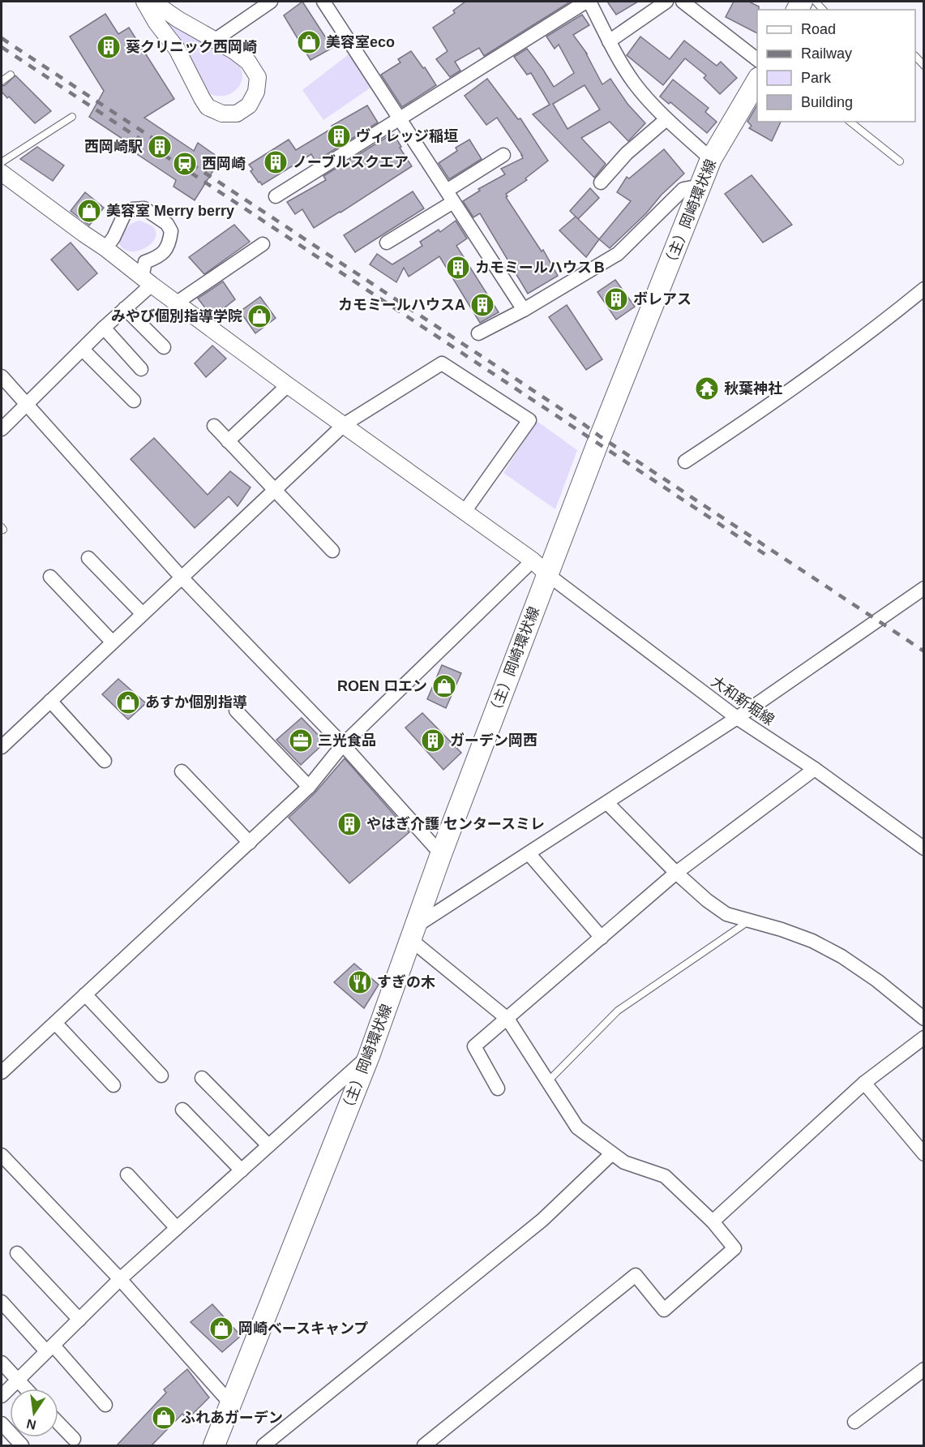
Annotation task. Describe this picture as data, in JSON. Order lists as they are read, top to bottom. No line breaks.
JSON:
{"streets":{"main road":["（主）岡崎環状線"],"street":["大和新堀線"]},"crossings":[["（主）岡崎環状線","大和新堀線"]],"places":{"shop":["美容室eco","美容室 Merry berry","みやび個別指導学院","ROEN ロエン","あすか個別指導","岡崎ベースキャンプ","ふれあガーデン"],"building":["葵クリニック西岡崎","ヴィレッジ稲垣","西岡崎駅","ノーブルスクエア","カモミールハウスＢ","ボレアス","カモミールハウスA","ガーデン岡西","やはぎ介護 センタースミレ"],"station":["西岡崎"],"temple":["秋葉神社"],"office":["三光食品"],"restaurant":["すぎの木"]},"legend":["Road","Railway","Park","Building"],"north":"bottom"}
